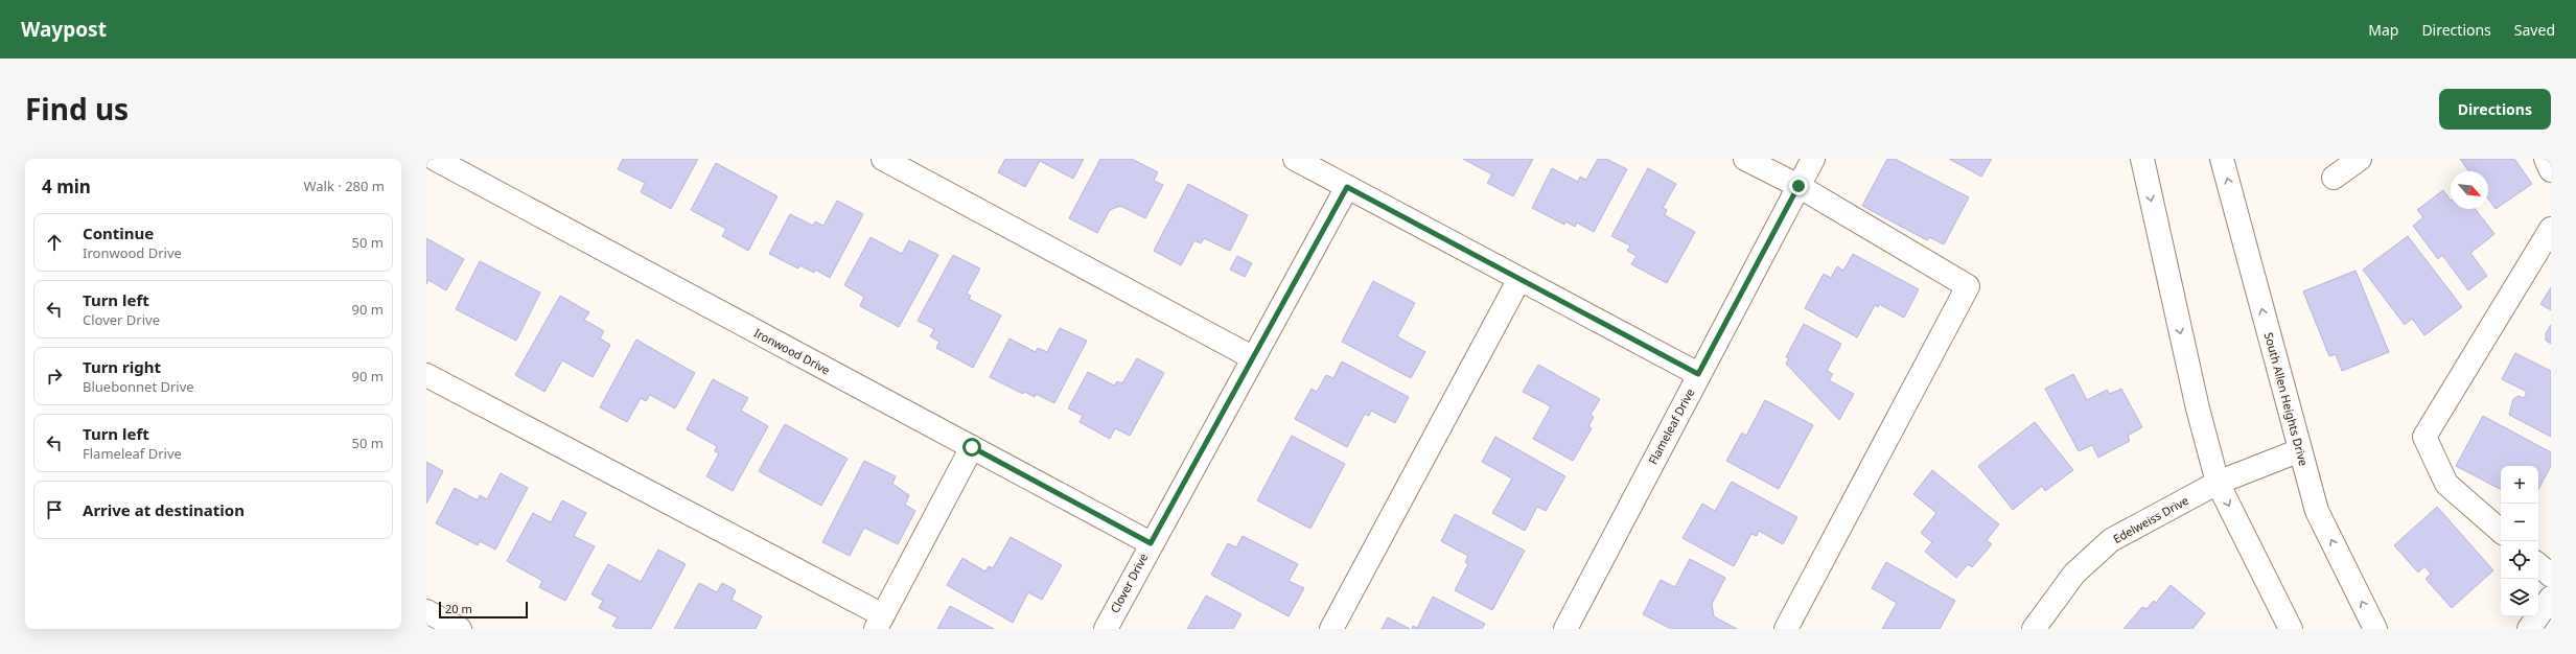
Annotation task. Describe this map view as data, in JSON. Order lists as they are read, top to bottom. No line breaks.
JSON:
{"streets":{"street":["Ironwood Drive","South Allen Heights Drive","Flameleaf Drive","Edelweiss Drive","Clover Drive"]},"crossings":[["Ironwood Drive","Clover Drive"],["South Allen Heights Drive","Edelweiss Drive"]],"scale_bar":"20 m","north":"bottom right","page":{"header":"Waypost","nav":["Map","Directions","Saved"],"title":"Find us","buttons":"Directions","heading":["4 min","Walk · 280 m"],"list":[["Continue","Ironwood Drive","50 m"],["Turn left","Clover Drive","90 m"],["Turn right","Bluebonnet Drive","90 m"],["Turn left","Flameleaf Drive","50 m"],"Arrive at destination"],"map_buttons":["+","−"],"scale":"20 m"}}
